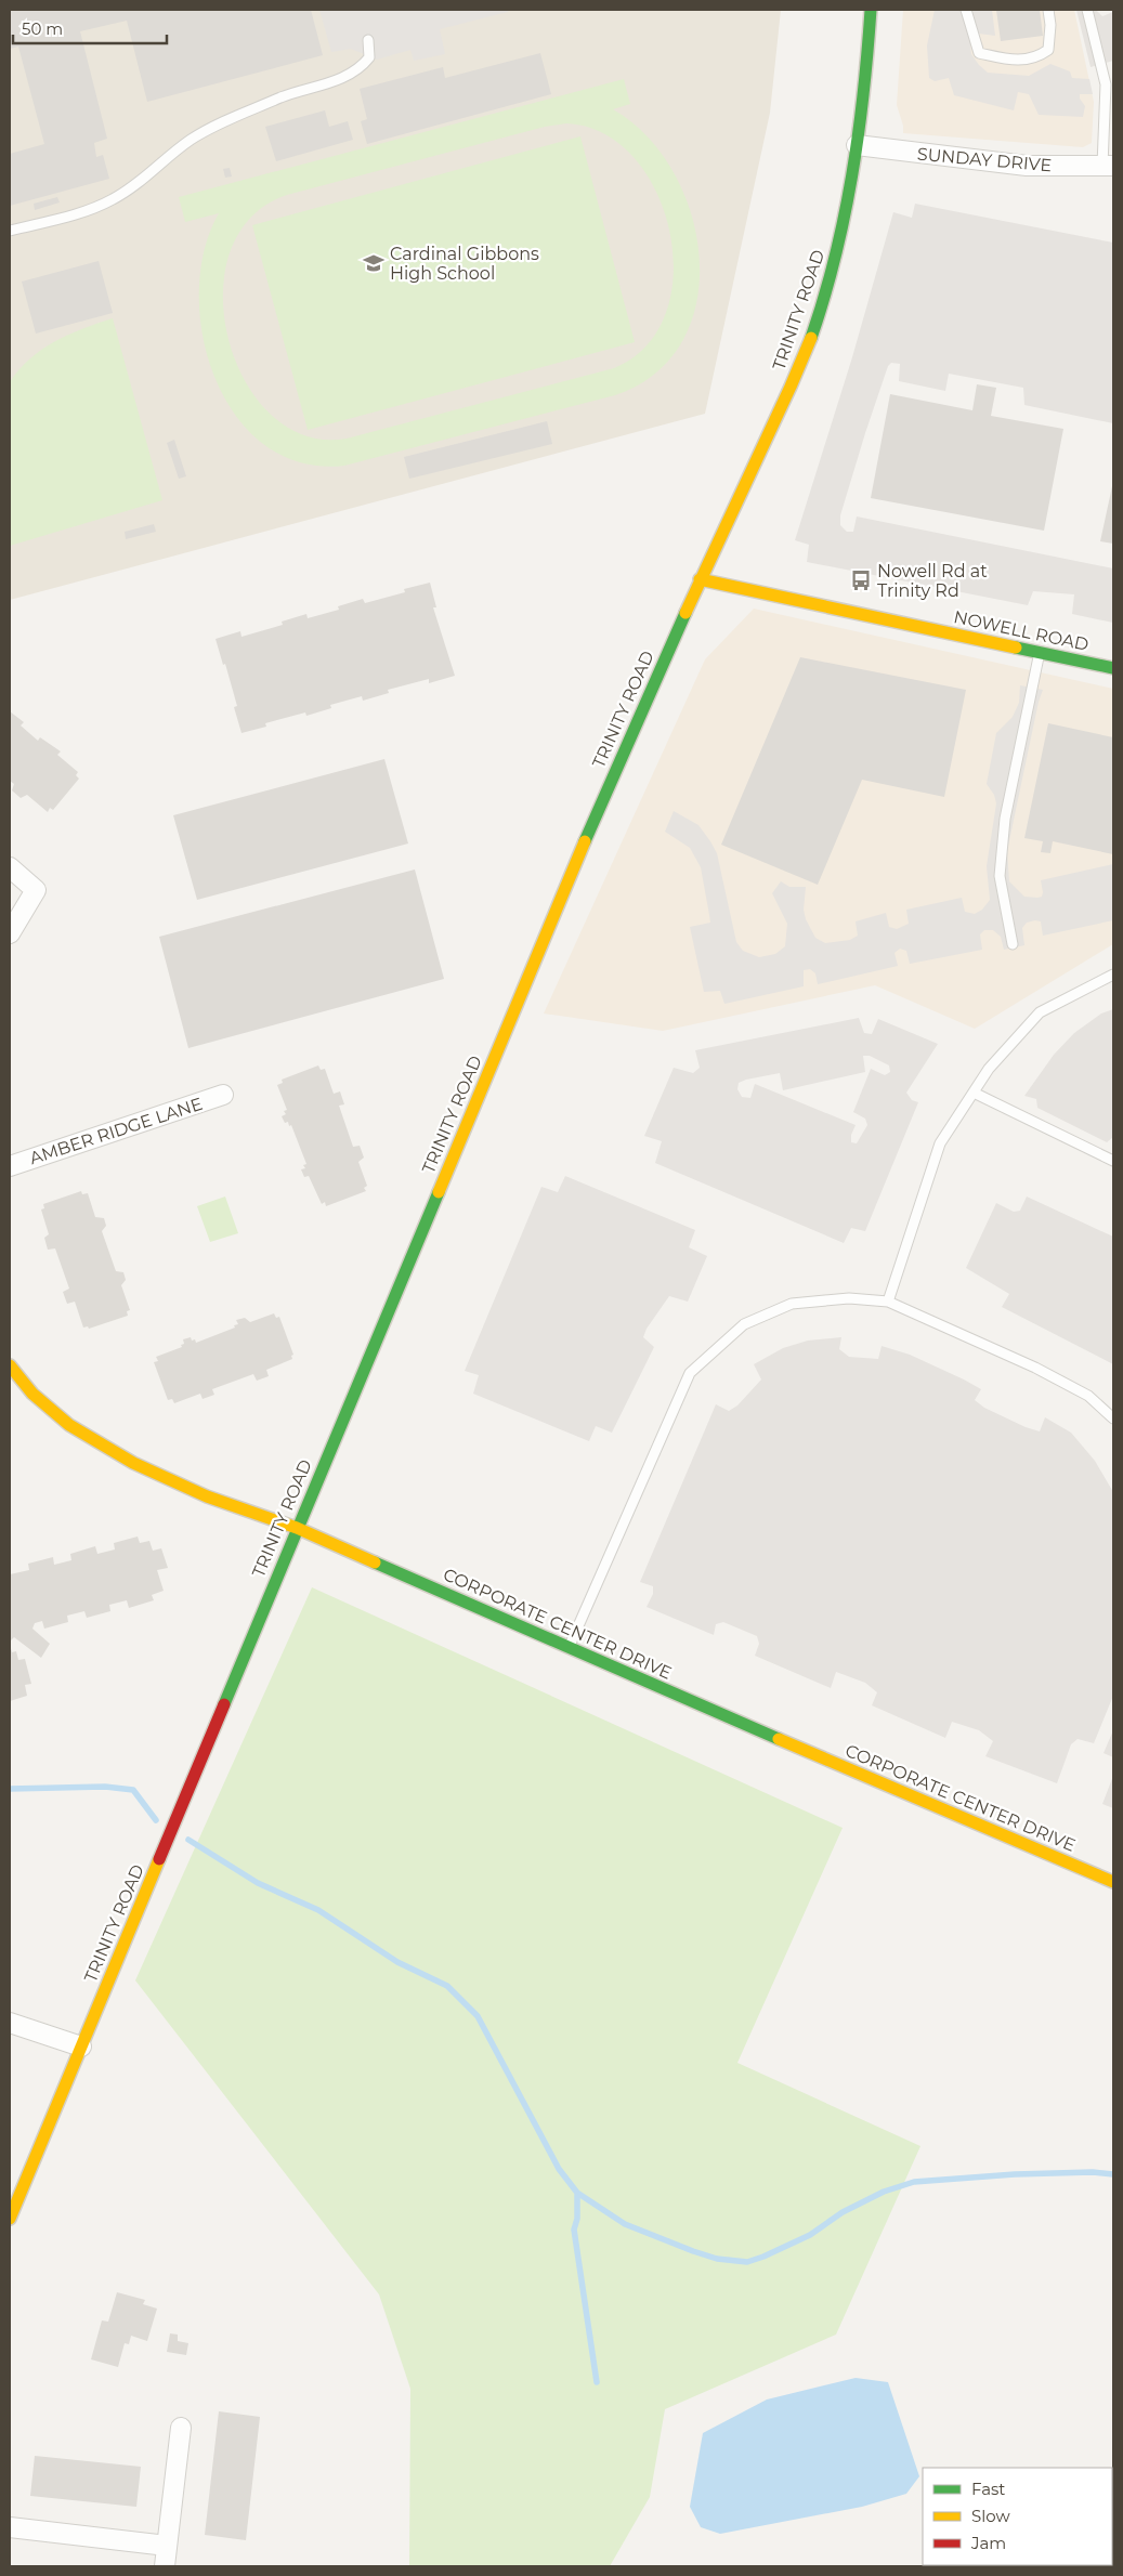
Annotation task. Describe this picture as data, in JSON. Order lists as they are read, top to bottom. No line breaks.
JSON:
{"streets":{"main road":["TRINITY ROAD","NOWELL ROAD","CORPORATE CENTER DRIVE"],"street":["SUNDAY DRIVE","AMBER RIDGE LANE"]},"crossings":[["SUNDAY DRIVE","TRINITY ROAD"],["TRINITY ROAD","NOWELL ROAD"],["TRINITY ROAD","CORPORATE CENTER DRIVE"]],"places":{"school or university":["Cardinal Gibbons High School"],"bus stop":["Nowell Rd at Trinity Rd"]},"legend":["Fast","Slow","Jam"],"scale_bar":"50 m"}
